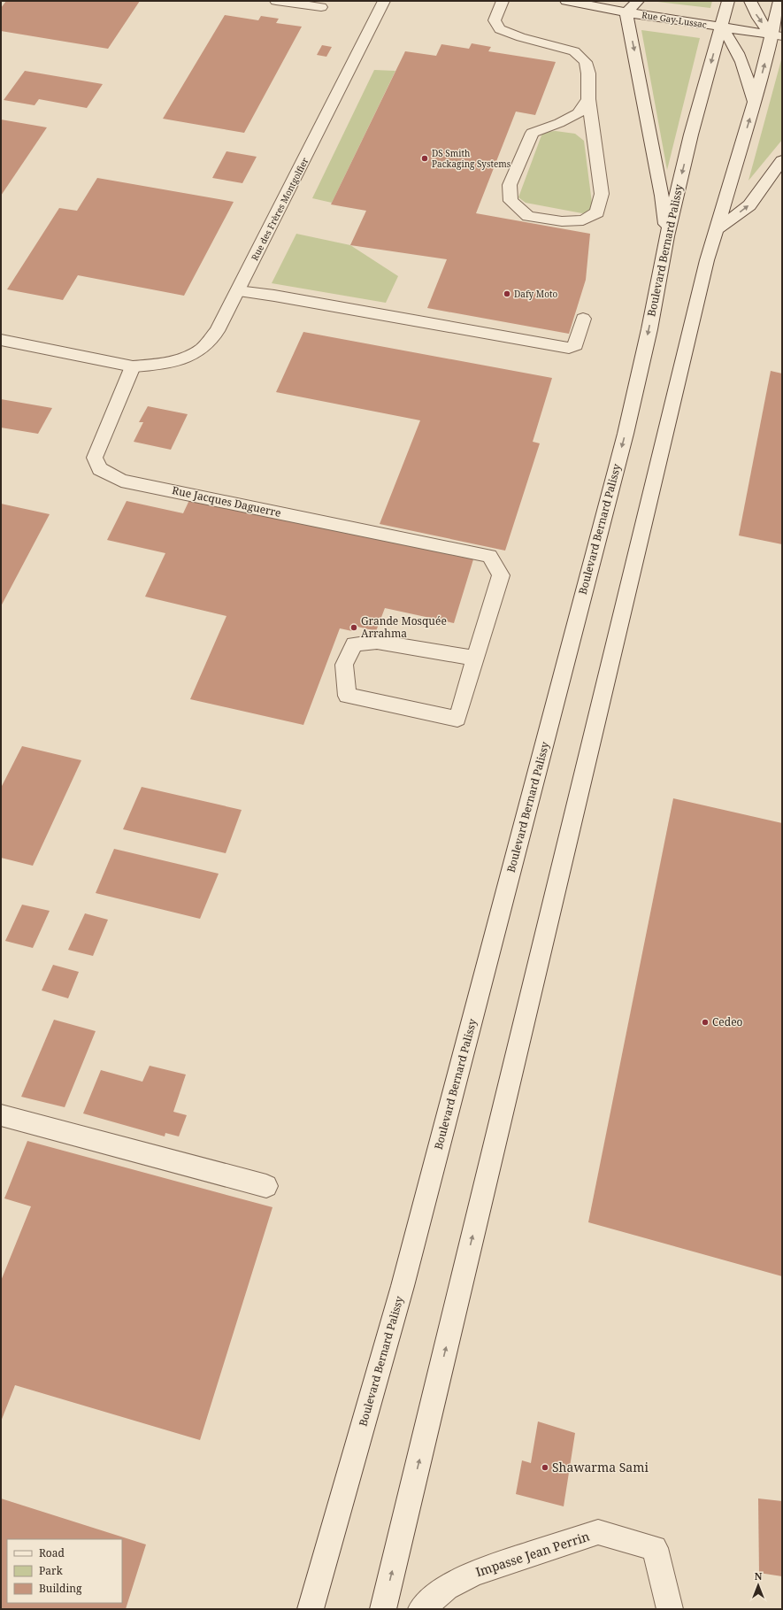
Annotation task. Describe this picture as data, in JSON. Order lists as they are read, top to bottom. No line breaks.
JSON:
{"streets":{"main road":["Rue Gay-Lussac","Rue des Frères Montgolfier","Boulevard Bernard Palissy","Rue Jacques Daguerre","Impasse Jean Perrin"]},"crossings":[["Rue Gay-Lussac","Boulevard Bernard Palissy"],["Rue des Frères Montgolfier","Rue Jacques Daguerre"]],"places":["DS Smith Packaging Systems","Dafy Moto","Grande Mosquée Arrahma","Cedeo","Shawarma Sami"],"legend":["Road","Park","Building"],"north":"top"}
